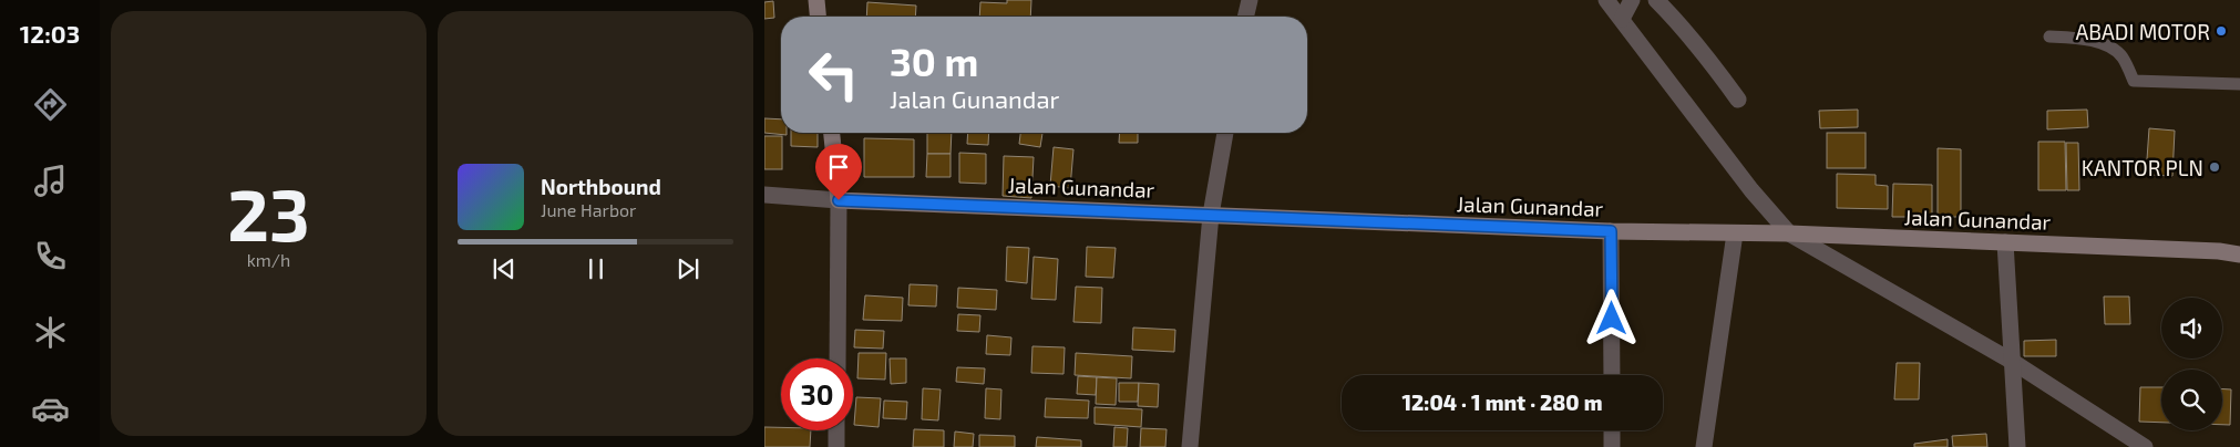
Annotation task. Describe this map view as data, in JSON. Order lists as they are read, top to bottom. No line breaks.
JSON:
{"streets":{"main road":["Jalan Gunandar"]},"places":["ABADI MOTOR","KANTOR PLN"],"page":{"tabs":"12:03","tile":["23","km/h"],"turn":["30 m","Jalan Gunandar"],"song":["Northbound","June Harbor"],"limit":"30","trip":"12:04 · 1 mnt · 280 m"}}
